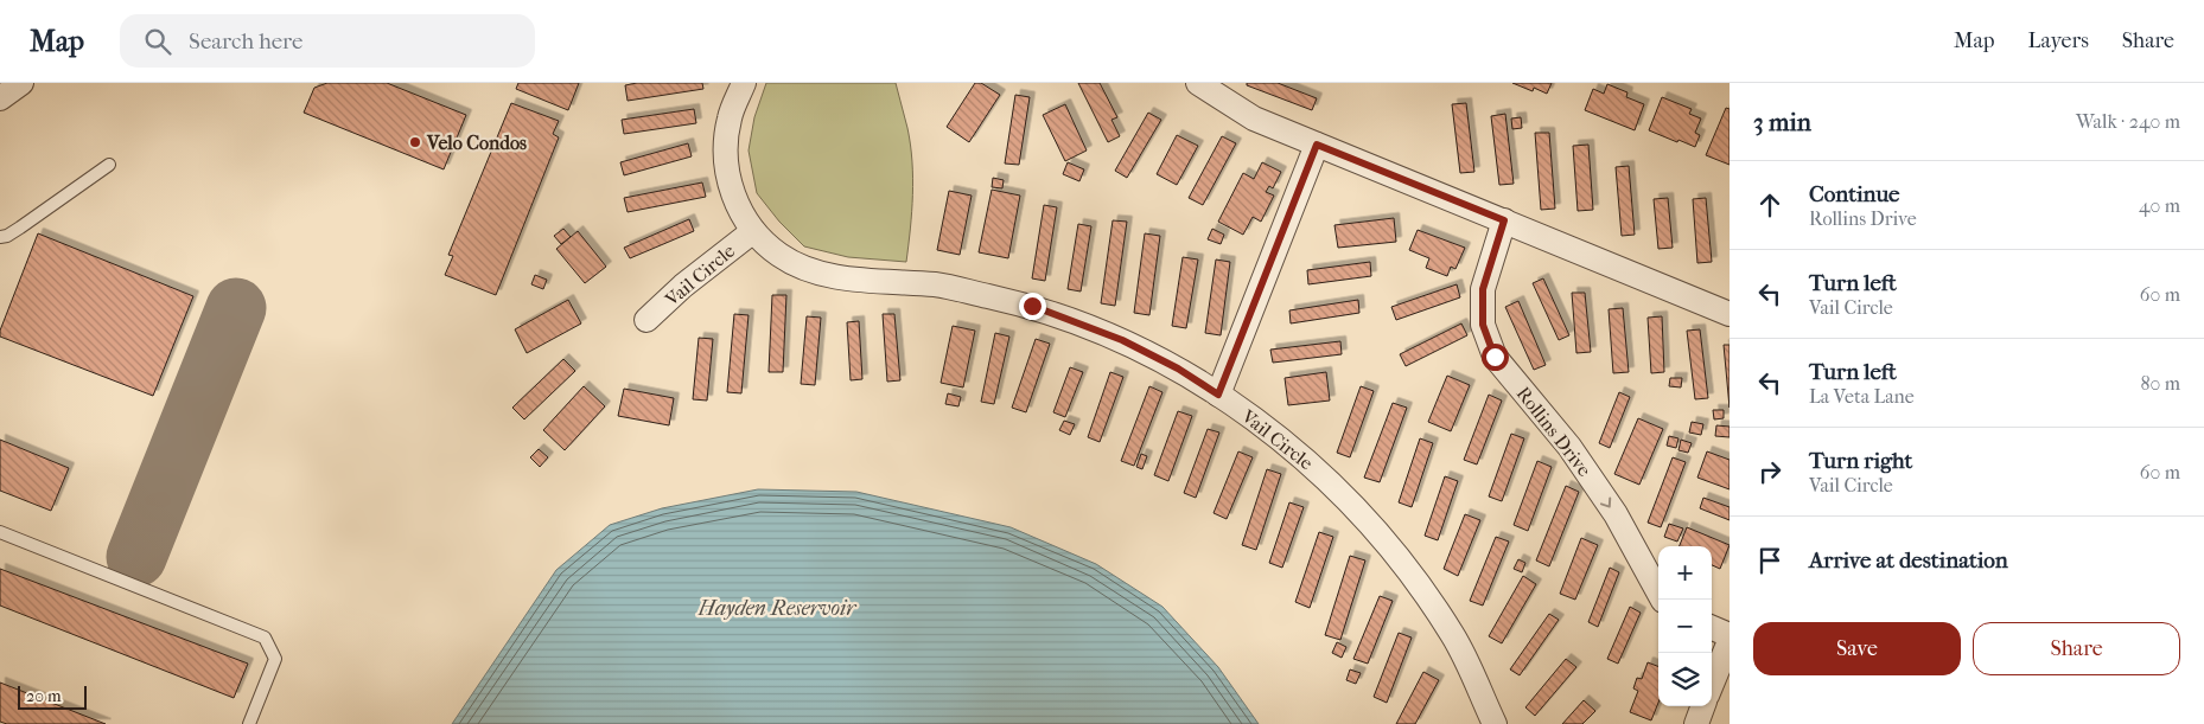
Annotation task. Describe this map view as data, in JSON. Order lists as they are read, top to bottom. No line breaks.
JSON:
{"streets":{"street":["Vail Circle","Rollins Drive"]},"one_way":["Rollins Drive"],"water":["Hayden Reservoir"],"places":["Velo Condos"],"scale_bar":"20 m","page":{"header":"Map","search":"Search here","nav":["Map","Layers","Share"],"heading":["3 min","Walk · 240 m"],"list":[["Continue","Rollins Drive","40 m"],["Turn left","Vail Circle","60 m"],["Turn left","La Veta Lane","80 m"],["Turn right","Vail Circle","60 m"],"Arrive at destination"],"map_buttons":["+","−"],"buttons":["Save","Share"],"scale":"20 m"}}
